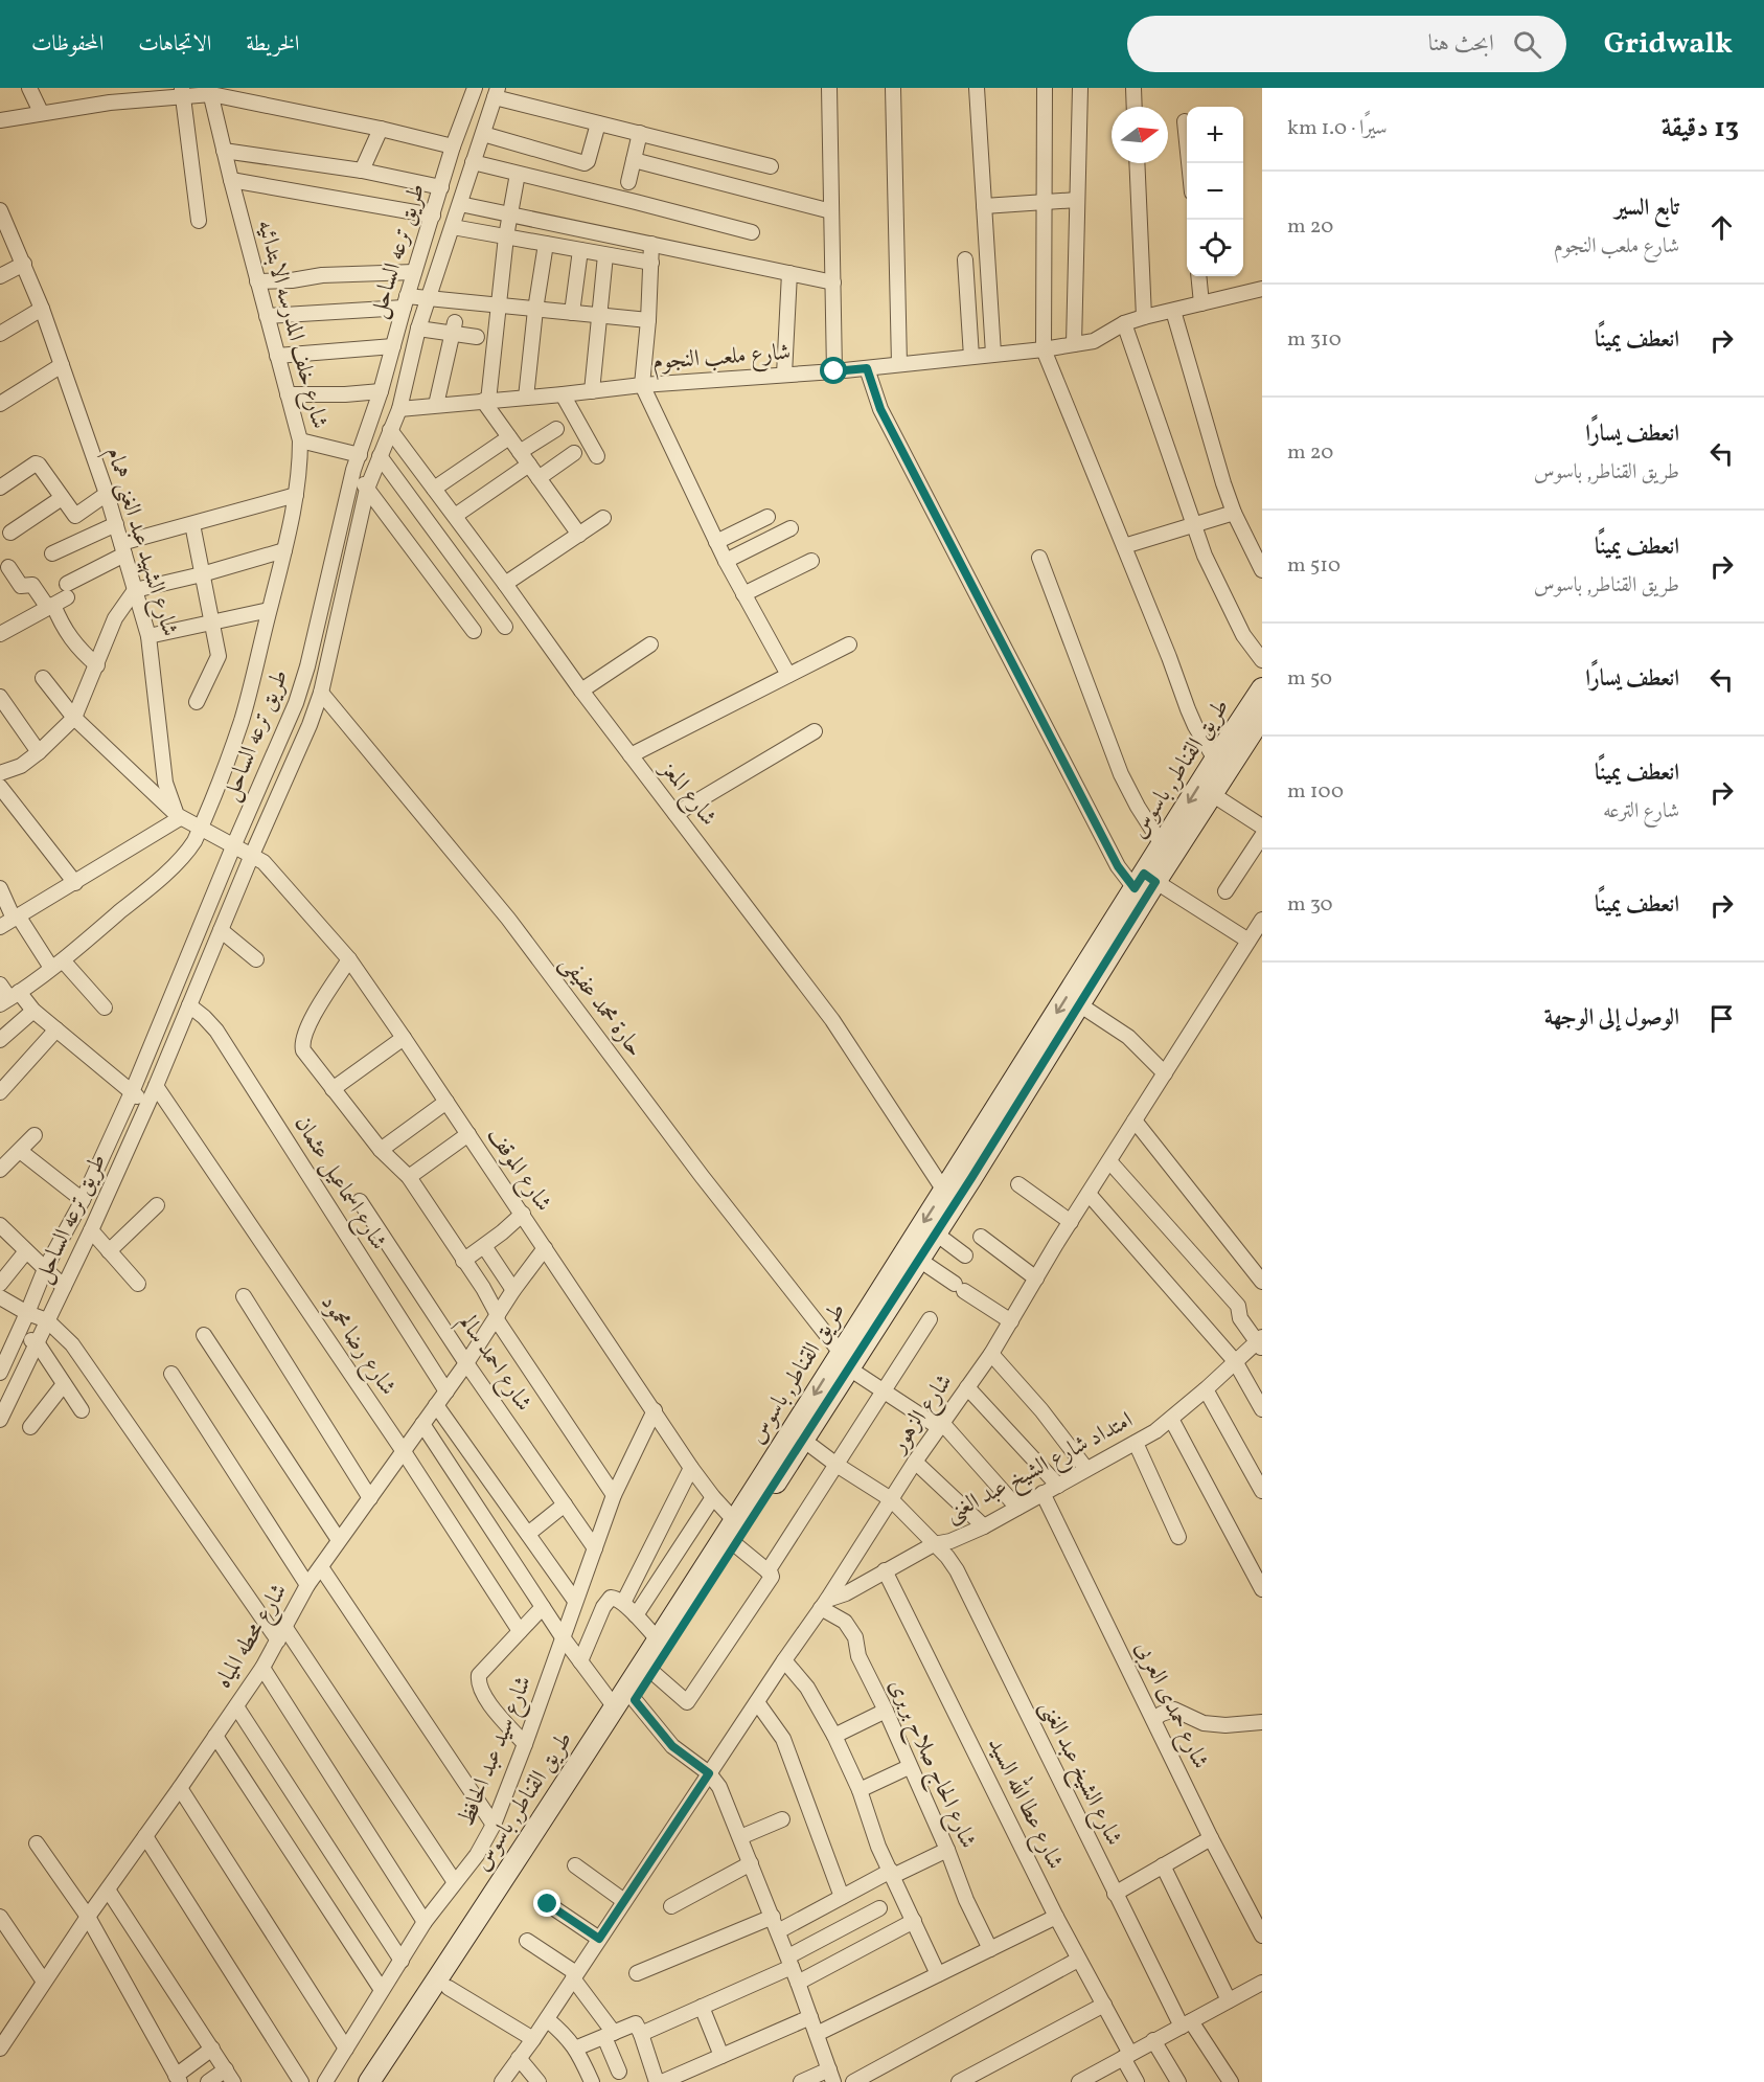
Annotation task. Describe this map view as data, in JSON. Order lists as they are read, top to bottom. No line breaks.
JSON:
{"streets":{"main road":["طريق القناطر, باسوس"],"street":["طريق ترعه الساحل","شارع خلف المدرسه الابتدائيه","شارع ملعب النجوم","شارع الشهيد عبد الغنى همام","شارع المعز","حارة محمد عفيفى","شارع الموقف","شارع اسماعيل عثمان","شارع رضا محمود","شارع احمد سالم","شارع الزهور","امتداد شارع الشيخ عبد الغنى","شارع محطه المياه","شارع حمدى العربى","شارع سيد عبد الحافظ","شارع الحاج صلاح بربرى","شارع الشيخ عبد الغنى","شارع عطا الله السيد"]},"crossings":[["طريق ترعه الساحل","شارع ملعب النجوم"],["طريق ترعه الساحل","شارع المعز"],["طريق ترعه الساحل","حارة محمد عفيفى"],["طريق ترعه الساحل","شارع الموقف"],["طريق ترعه الساحل","شارع اسماعيل عثمان"],["طريق ترعه الساحل","شارع رضا محمود"],["طريق القناطر, باسوس","شارع المعز"],["طريق القناطر, باسوس","حارة محمد عفيفى"],["طريق القناطر, باسوس","شارع الموقف"],["طريق القناطر, باسوس","امتداد شارع الشيخ عبد الغنى"],["شارع الموقف","شارع محطه المياه"],["شارع الموقف","شارع سيد عبد الحافظ"],["شارع اسماعيل عثمان","شارع محطه المياه"],["شارع رضا محمود","شارع محطه المياه"],["شارع احمد سالم","شارع محطه المياه"],["شارع احمد سالم","شارع سيد عبد الحافظ"],["شارع الزهور","امتداد شارع الشيخ عبد الغنى"],["شارع الزهور","شارع الحاج صلاح بربرى"],["امتداد شارع الشيخ عبد الغنى","شارع حمدى العربى"],["امتداد شارع الشيخ عبد الغنى","شارع الشيخ عبد الغنى"]],"north":"right","page":{"header":"Gridwalk","search":"ابحث هنا","nav":["الخريطة","الاتجاهات","المحفوظات"],"heading":["13 دقيقة","سيرًا · 1.0 km"],"map_buttons":["+","−"],"list":[["تابع السير","شارع ملعب النجوم","20 m"],["انعطف يمينًا","310 m"],["انعطف يسارًا","طريق القناطر, باسوس","20 m"],["انعطف يمينًا","طريق القناطر, باسوس","510 m"],["انعطف يسارًا","50 m"],["انعطف يمينًا","شارع الترعه","100 m"],["انعطف يمينًا","30 m"],"الوصول إلى الوجهة"]}}
